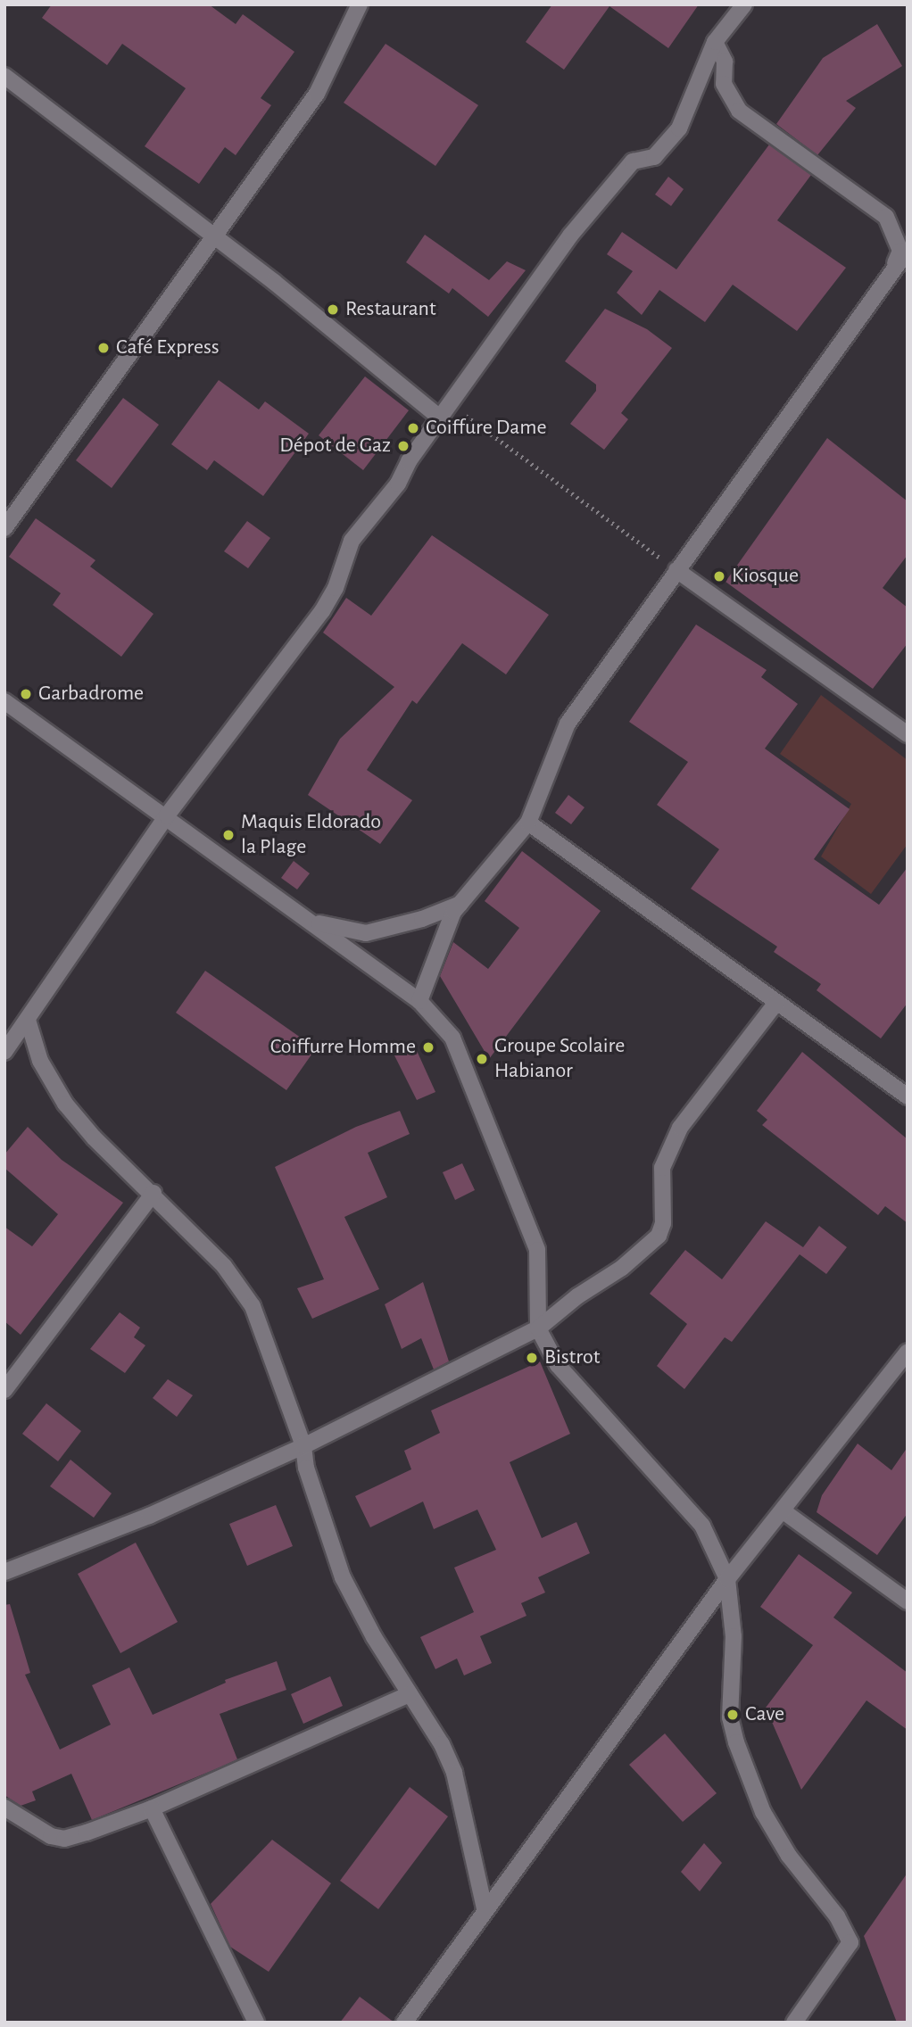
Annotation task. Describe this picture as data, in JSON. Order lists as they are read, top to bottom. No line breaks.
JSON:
{"places":["Restaurant","Café Express","Coiffure Dame","Dépot de Gaz","Kiosque","Garbadrome","Maquis Eldorado la Plage","Coiffurre Homme","Groupe Scolaire Habianor","Bistrot","Cave"]}
